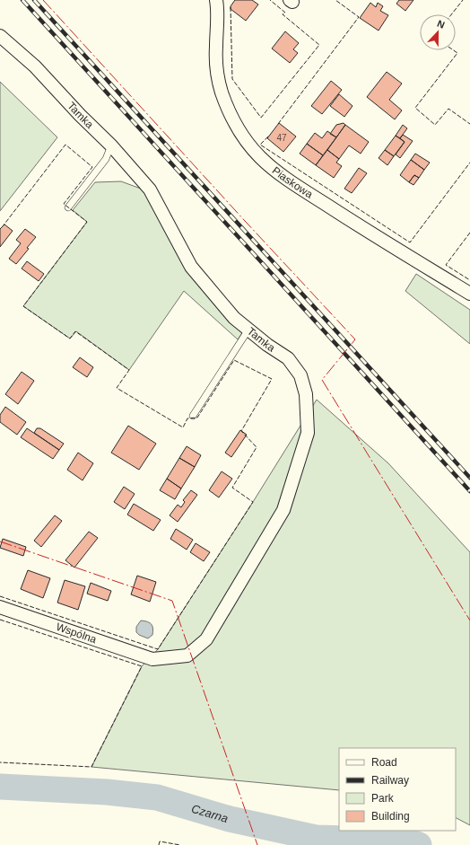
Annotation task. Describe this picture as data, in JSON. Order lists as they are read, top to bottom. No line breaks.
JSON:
{"streets":{"street":["Tamka","Piaskowa","Wspólna"]},"crossings":[["Tamka","Wspólna"]],"water":["Czarna"],"house_numbers":["47"],"legend":["Road","Railway","Park","Building"],"north":"top"}
